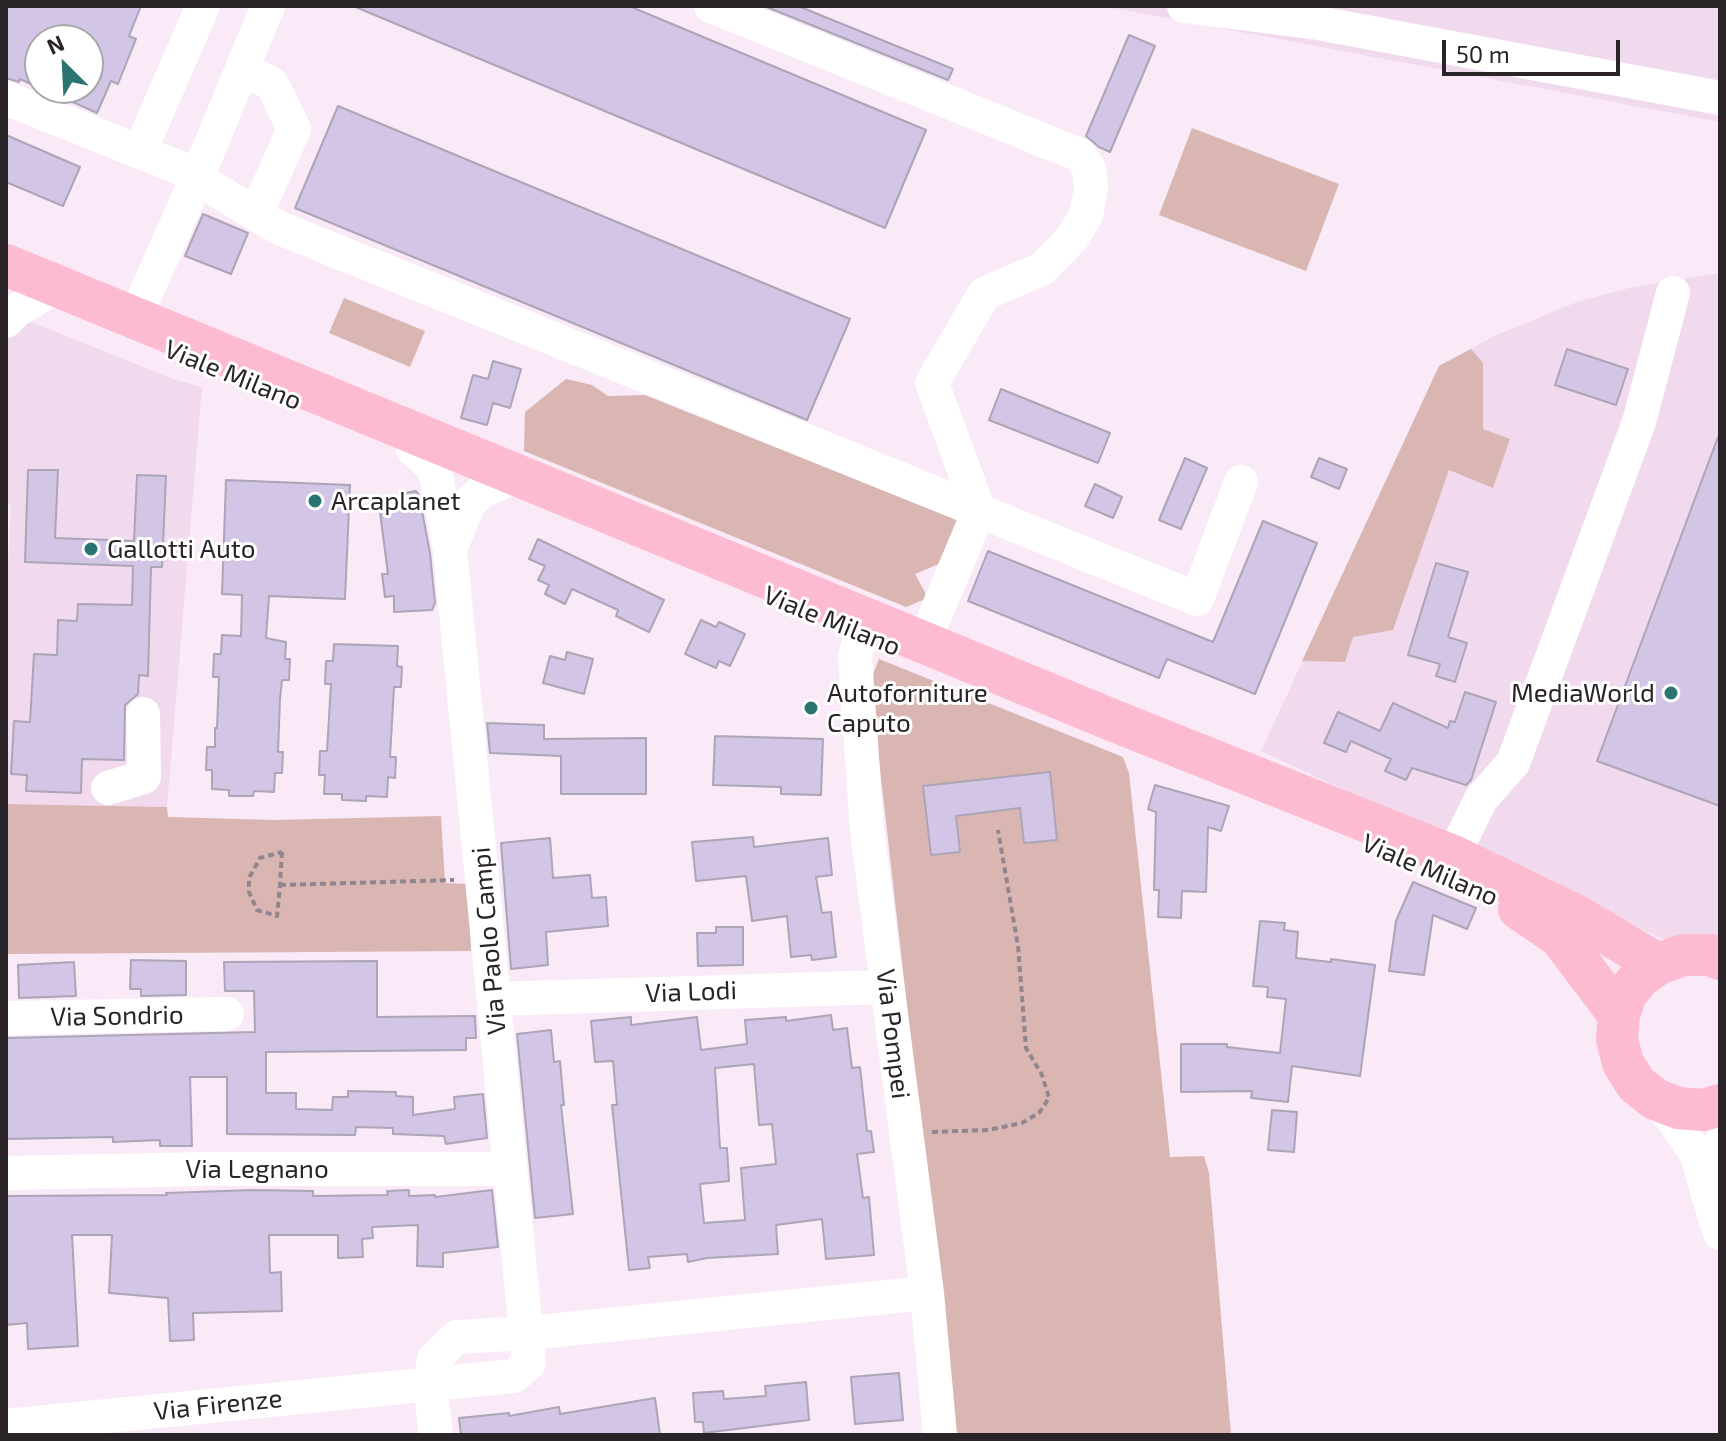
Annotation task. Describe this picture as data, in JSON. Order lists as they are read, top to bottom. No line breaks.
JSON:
{"streets":{"main road":["Viale Milano"],"street":["Via Paolo Campi","Via Lodi","Via Sondrio","Via Pompei","Via Legnano","Via Firenze"]},"crossings":[["Viale Milano","Via Paolo Campi"],["Viale Milano","Via Pompei"],["Via Paolo Campi","Via Lodi"],["Via Paolo Campi","Via Legnano"],["Via Lodi","Via Pompei"]],"places":["Arcaplanet","Gallotti Auto","MediaWorld","Autoforniture Caputo"],"scale_bar":"50 m","north":"top left"}
